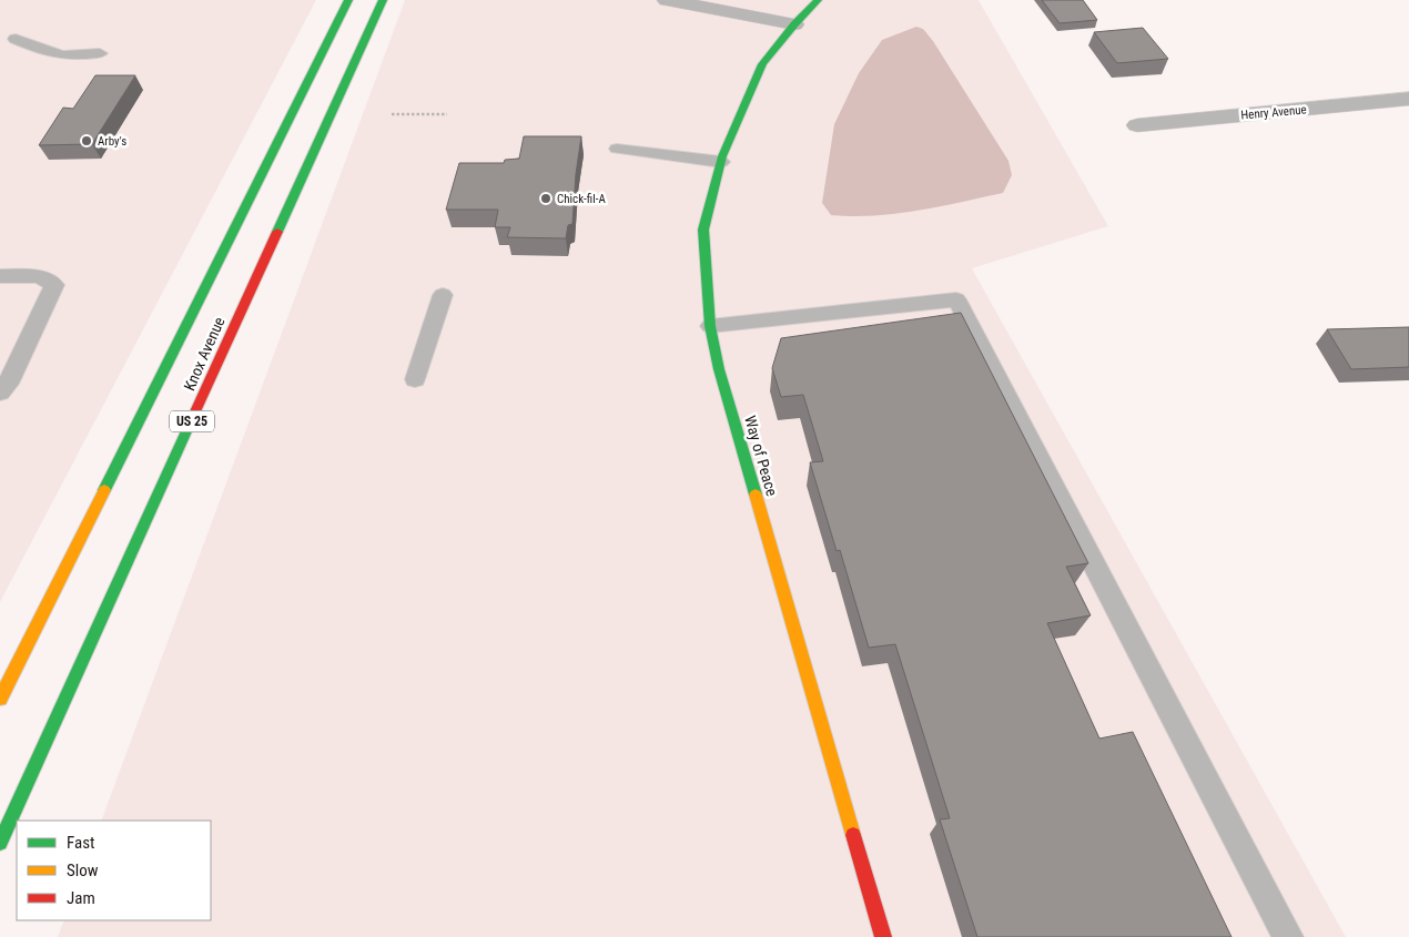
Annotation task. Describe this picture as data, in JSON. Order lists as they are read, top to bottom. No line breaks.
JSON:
{"streets":{"main road":["Knox Avenue","US 25","Way of Peace"],"street":["Henry Avenue"]},"places":["Arby's","Chick-fil-A"],"legend":["Fast","Slow","Jam"]}
